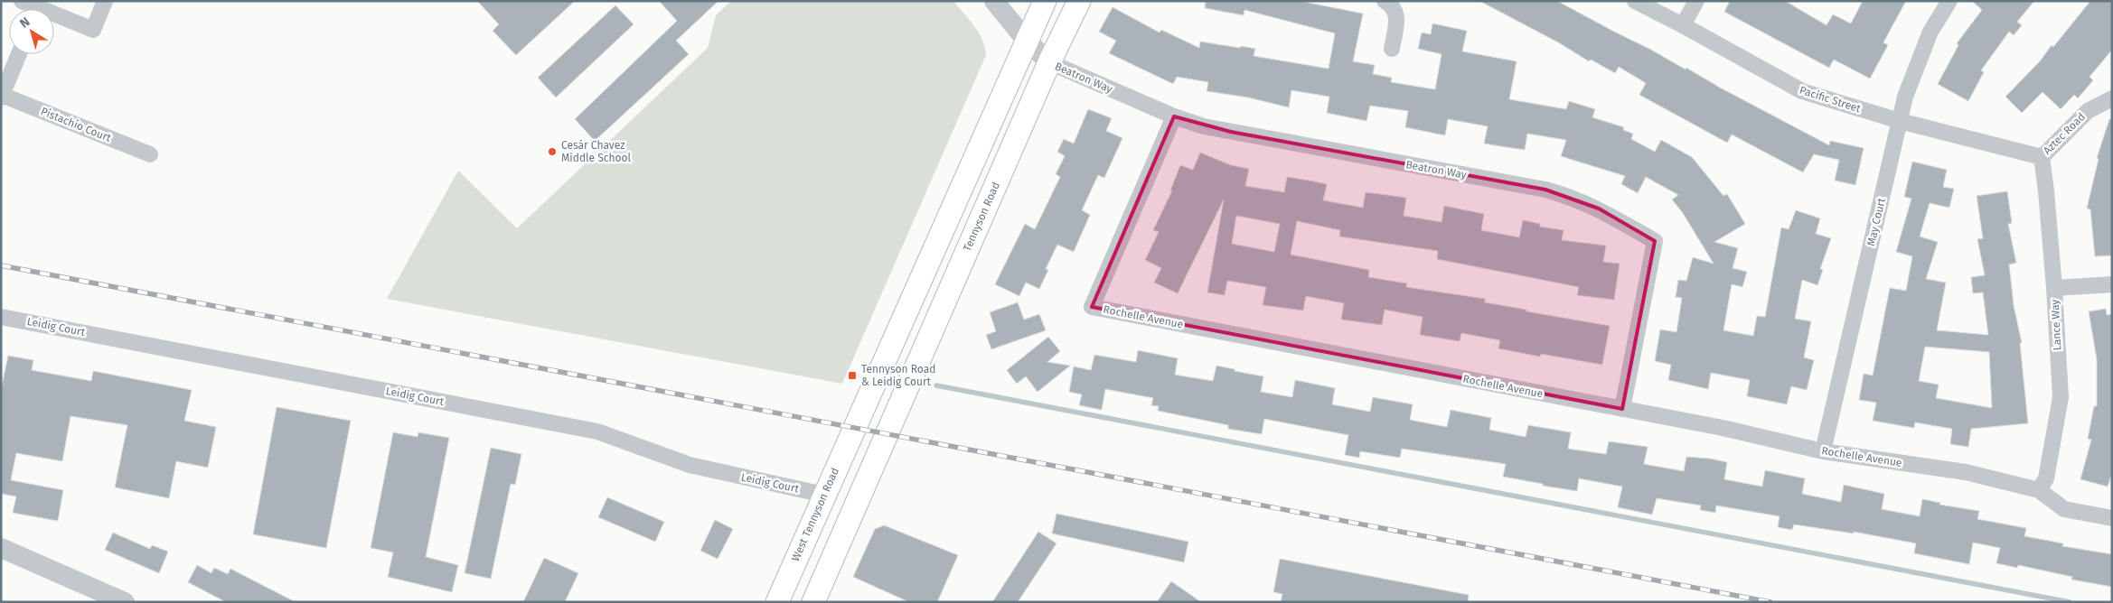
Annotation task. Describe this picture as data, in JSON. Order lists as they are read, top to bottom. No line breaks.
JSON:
{"streets":{"main road":["Tennyson Road","West Tennyson Road"],"street":["Beatron Way","Pacific Street","Pistachio Court","Aztec Road","May Court","Rochelle Avenue","Lance Way","Leidig Court"]},"crossings":[["Beatron Way","Tennyson Road"],["Beatron Way","Rochelle Avenue"],["Pacific Street","Aztec Road"],["Pacific Street","May Court"],["Pacific Street","Lance Way"],["Aztec Road","Lance Way"],["May Court","Rochelle Avenue"],["Rochelle Avenue","Lance Way"],["Leidig Court","West Tennyson Road"]],"places":{"other":["Cesár Chavez Middle School"],"transit":["Tennyson Road & Leidig Court"]},"north":"top left"}
